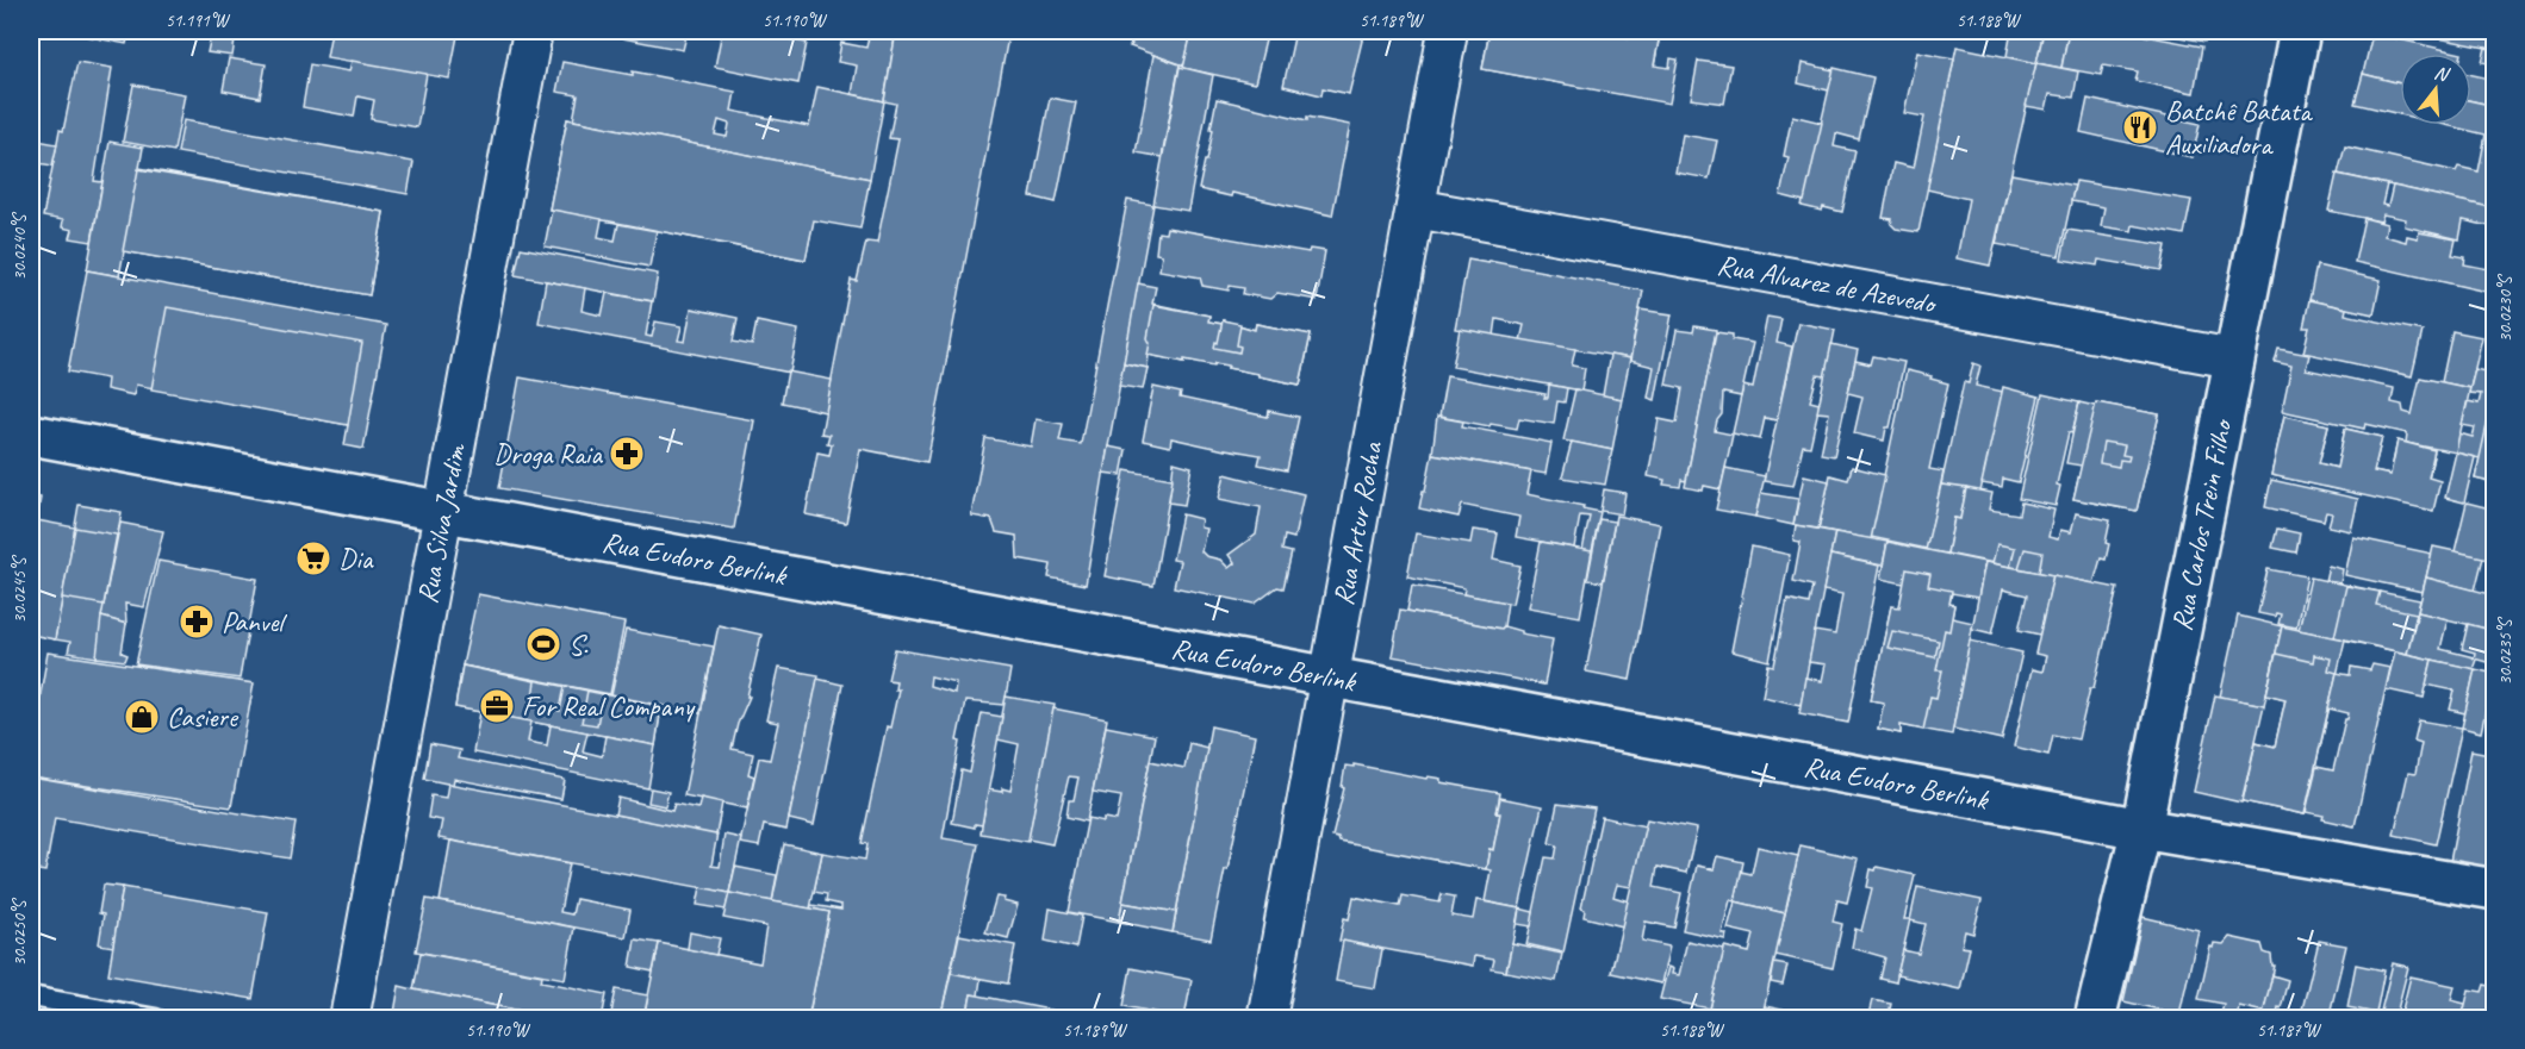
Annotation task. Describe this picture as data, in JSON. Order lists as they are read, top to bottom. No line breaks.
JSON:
{"streets":{"street":["Rua Alvarez de Azevedo","Rua Artur Rocha","Rua Silva Jardim","Rua Carlos Trein Filho","Rua Eudoro Berlink"]},"crossings":[["Rua Alvarez de Azevedo","Rua Artur Rocha"],["Rua Alvarez de Azevedo","Rua Carlos Trein Filho"],["Rua Artur Rocha","Rua Eudoro Berlink"],["Rua Silva Jardim","Rua Eudoro Berlink"],["Rua Carlos Trein Filho","Rua Eudoro Berlink"]],"places":{"restaurant":["Batchê Batata Auxiliadora"],"pharmacy":["Droga Raia","Panvel"],"supermarket":["Dia"],"sports":["S."],"office":["For Real Company"],"shop":["Casiere"]},"north":"top","coordinates":["51.191°W","51.190°W","51.189°W","51.188°W","30.0240°S","30.0230°S","30.0245°S","30.0235°S","30.0250°S","51.187°W"]}
